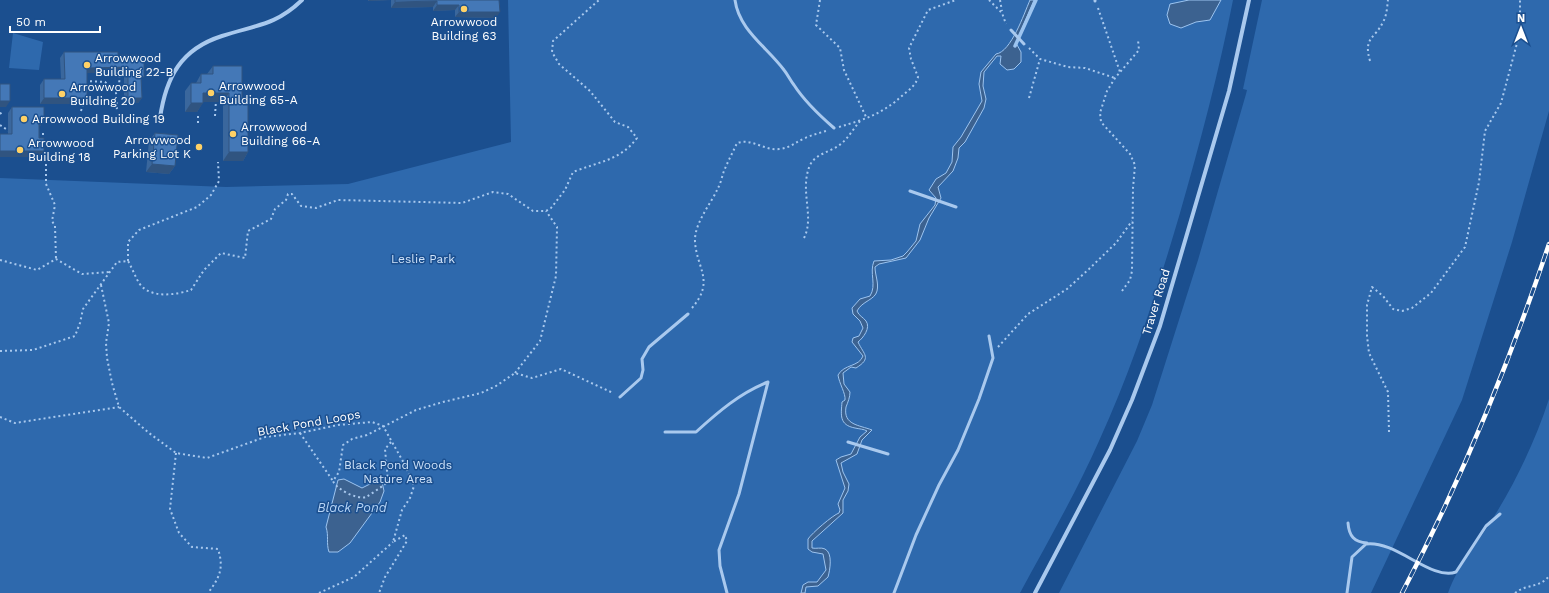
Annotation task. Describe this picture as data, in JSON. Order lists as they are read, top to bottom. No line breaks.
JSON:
{"streets":{"street":["Traver Road"],"path":["Black Pond Loops"]},"water":["Black Pond"],"parks":["Leslie Park","Black Pond Woods Nature Area"],"places":["Arrowwood Building 63","Arrowwood Building 22-B","Arrowwood Building 65-A","Arrowwood Building 20","Arrowwood Building 19","Arrowwood Building 66-A","Arrowwood Parking Lot K","Arrowwood Building 18"],"scale_bar":"50 m","north":"top"}
